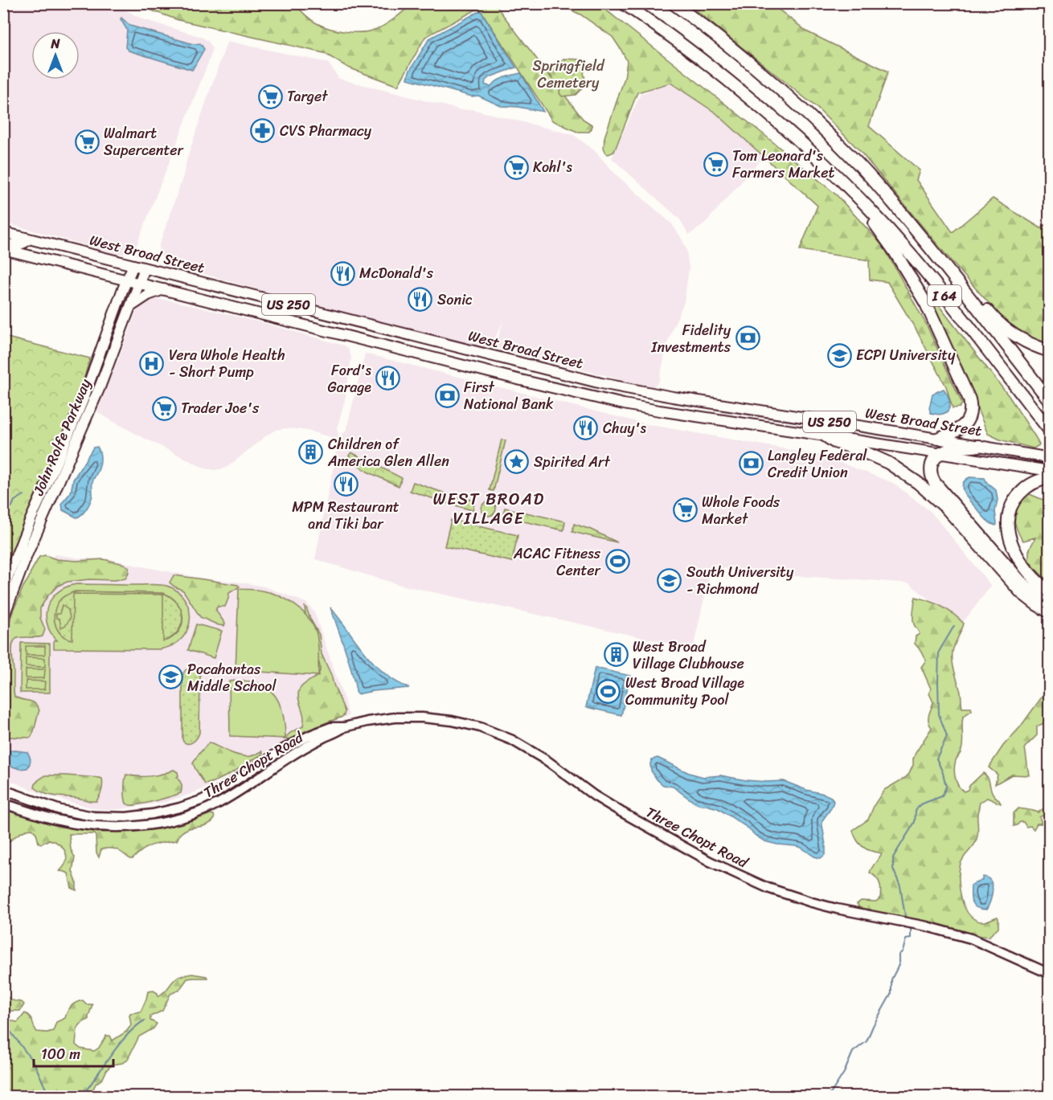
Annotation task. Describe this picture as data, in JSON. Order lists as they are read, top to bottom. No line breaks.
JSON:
{"streets":{"highway":["I 64"],"main road":["West Broad Street","US 250","John Rolfe Parkway","Three Chopt Road"]},"crossings":[["West Broad Street","John Rolfe Parkway"]],"districts":["WEST BROAD VILLAGE"],"parks":["Springfield Cemetery"],"places":{"supermarket":["Target","Walmart Supercenter","Tom Leonard's Farmers Market","Kohl's","Trader Joe's","Whole Foods Market"],"pharmacy":["CVS Pharmacy"],"restaurant":["McDonald's","Sonic","Ford's Garage","Chuy's","MPM Restaurant and Tiki bar"],"bank":["Fidelity Investments","First National Bank","Langley Federal Credit Union"],"school or university":["ECPI University","South University - Richmond","Pocahontas Middle School"],"hospital":["Vera Whole Health - Short Pump"],"building":["Children of America Glen Allen","West Broad Village Clubhouse"],"place":["Spirited Art"],"sports":["ACAC Fitness Center","West Broad Village Community Pool"]},"scale_bar":"100 m","north":"top"}
